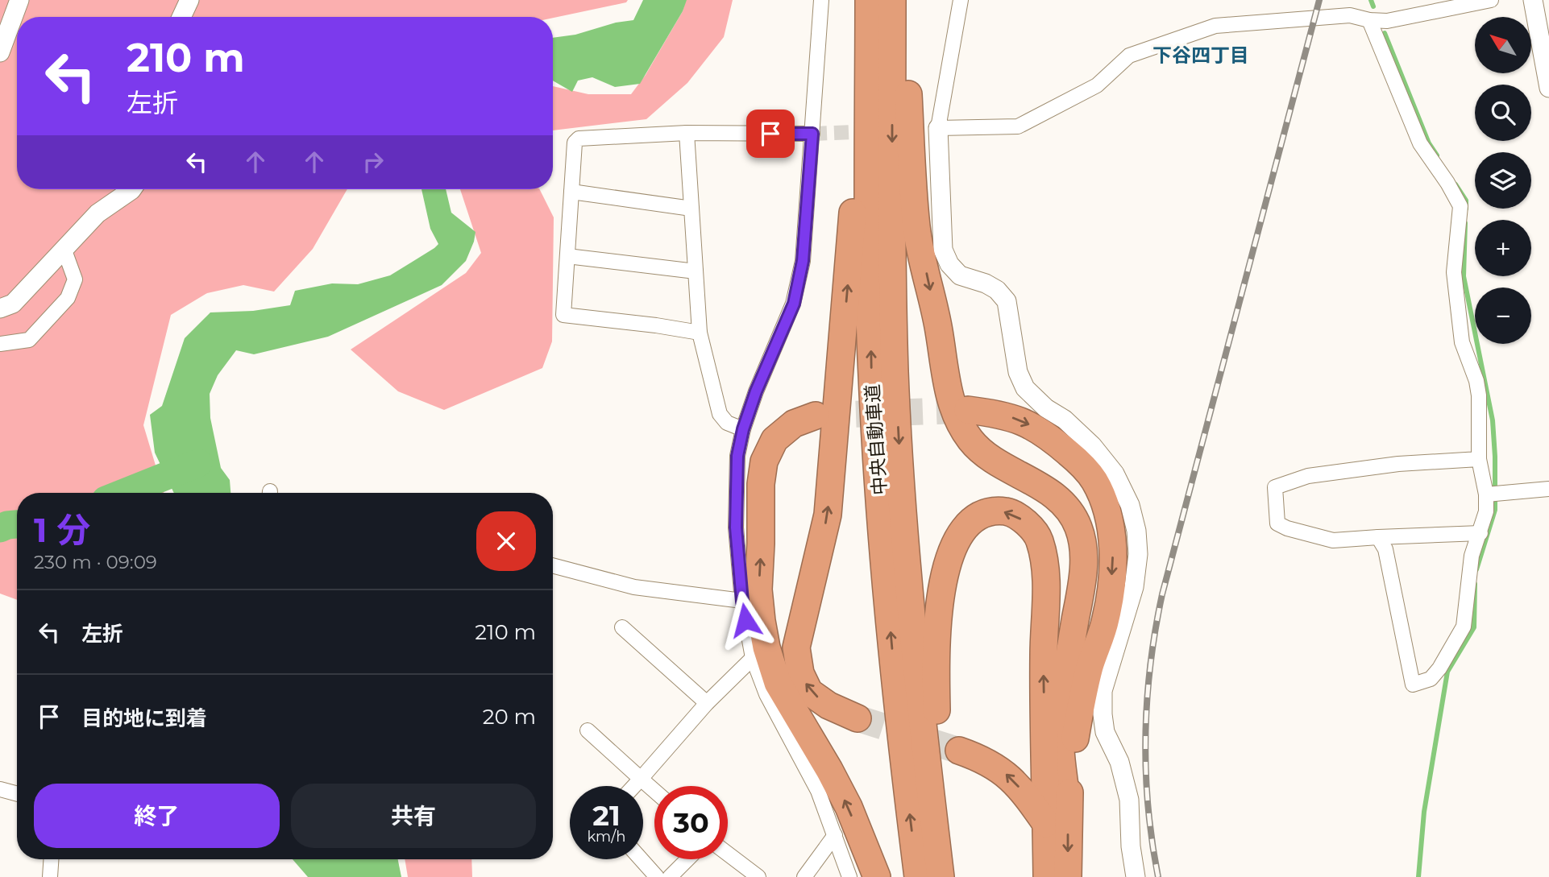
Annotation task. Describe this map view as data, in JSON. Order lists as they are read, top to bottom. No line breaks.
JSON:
{"streets":{"highway":["中央自動車道"]},"districts":["下谷四丁目"],"north":"top left","page":{"map_buttons":["+","−"],"turn":["210 m","左折"],"heading":["1 分","230 m · 09:09"],"list":[{"name":"左折","value":"210 m"},{"name":"目的地に到着","value":"20 m"}],"buttons":["終了","共有"],"speed":"21 km/h","limit":"30"}}
